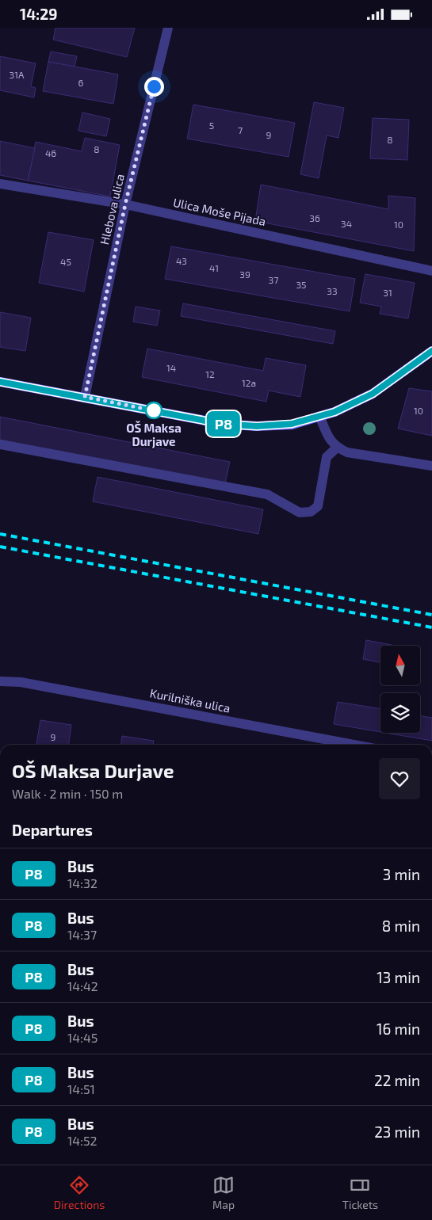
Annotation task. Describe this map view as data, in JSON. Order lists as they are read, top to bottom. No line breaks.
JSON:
{"streets":{"street":["Hlebova ulica","Ulica Moše Pijada","Kurilniška ulica"]},"crossings":[["Hlebova ulica","Ulica Moše Pijada"]],"places":["OŠ Maksa Durjave"],"lines":["bus line P8"],"house_numbers":["31A","6","5","7","9","8","8","46","36","34","10","43","45","41","39","37","35","33","31","14","12","12a","10","9"],"north":"top","page":{"status":"14:29","on_map":"P8","heading":[["OŠ Maksa Durjave","Walk · 2 min · 150 m"],"Departures"],"list":[{"mark":"P8","name":"Bus","note":"14:32","value":"3 min"},{"mark":"P8","name":"Bus","note":"14:37","value":"8 min"},{"mark":"P8","name":"Bus","note":"14:42","value":"13 min"},{"mark":"P8","name":"Bus","note":"14:45","value":"16 min"},{"mark":"P8","name":"Bus","note":"14:51","value":"22 min"},{"mark":"P8","name":"Bus","note":"14:52","value":"23 min"}],"tabs":["Directions","Map","Tickets"]}}
